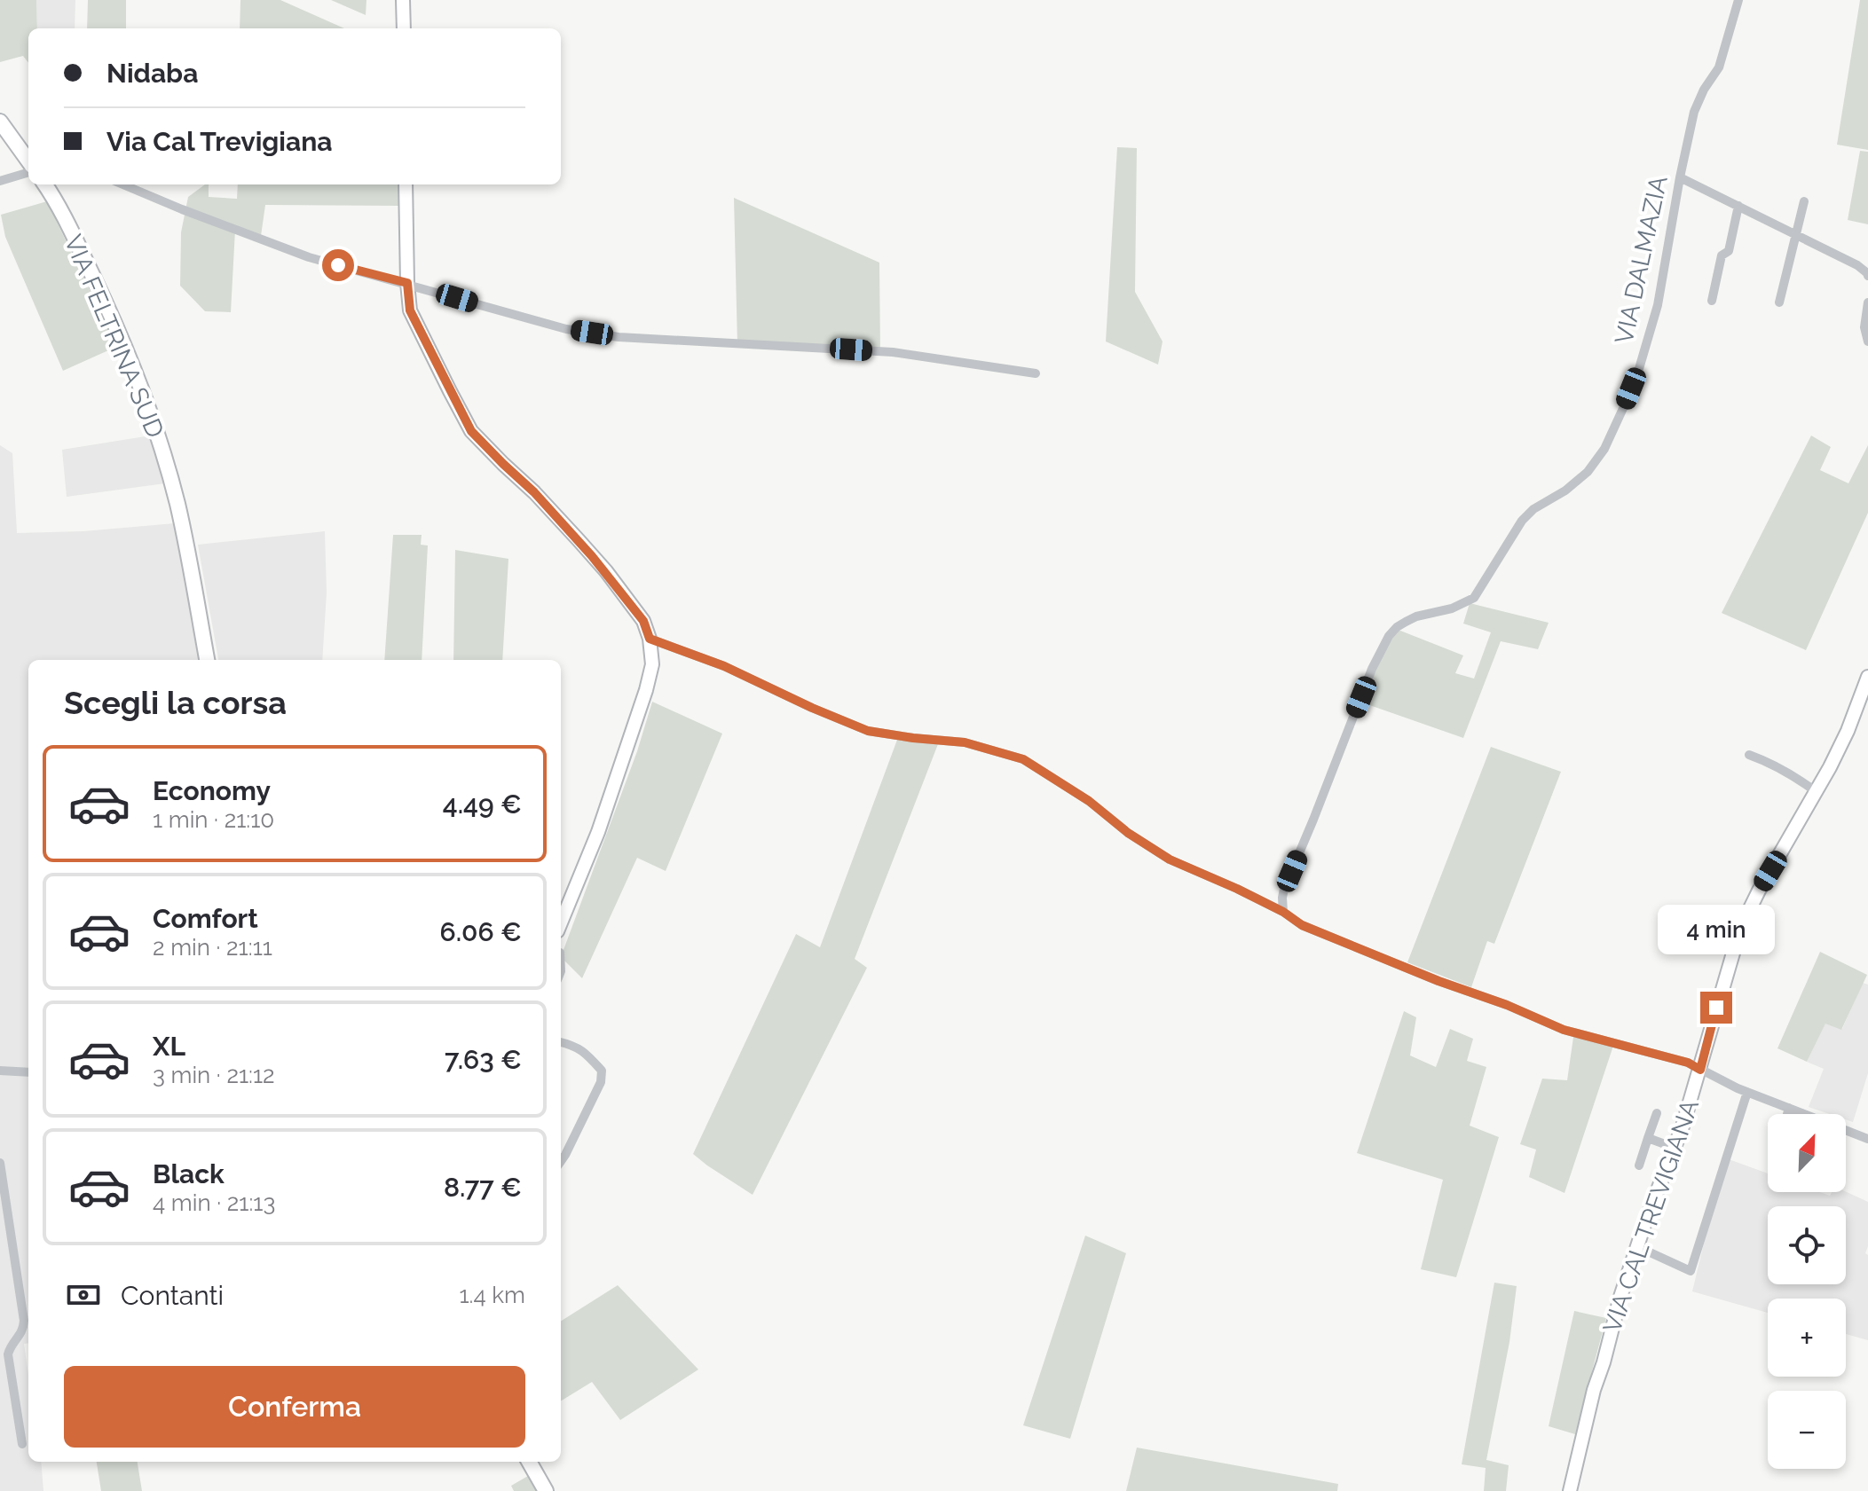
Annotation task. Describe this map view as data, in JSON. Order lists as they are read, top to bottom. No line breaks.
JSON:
{"streets":{"main road":["VIA FELTRINA SUD"],"street":["VIA DALMAZIA","VIA CAL TREVIGIANA"]},"north":"top right","page":{"banner":["Nidaba","Via Cal Trevigiana"],"heading":"Scegli la corsa","list":[{"name":"Economy","note":"1 min · 21:10","value":"4.49 €"},{"name":"Comfort","note":"2 min · 21:11","value":"6.06 €"},{"name":"XL","note":"3 min · 21:12","value":"7.63 €"},{"name":"Black","note":"4 min · 21:13","value":"8.77 €"}],"bubble":"4 min","map_buttons":["+","−"],"pay":["Contanti","1.4 km"],"buttons":"Conferma"}}
